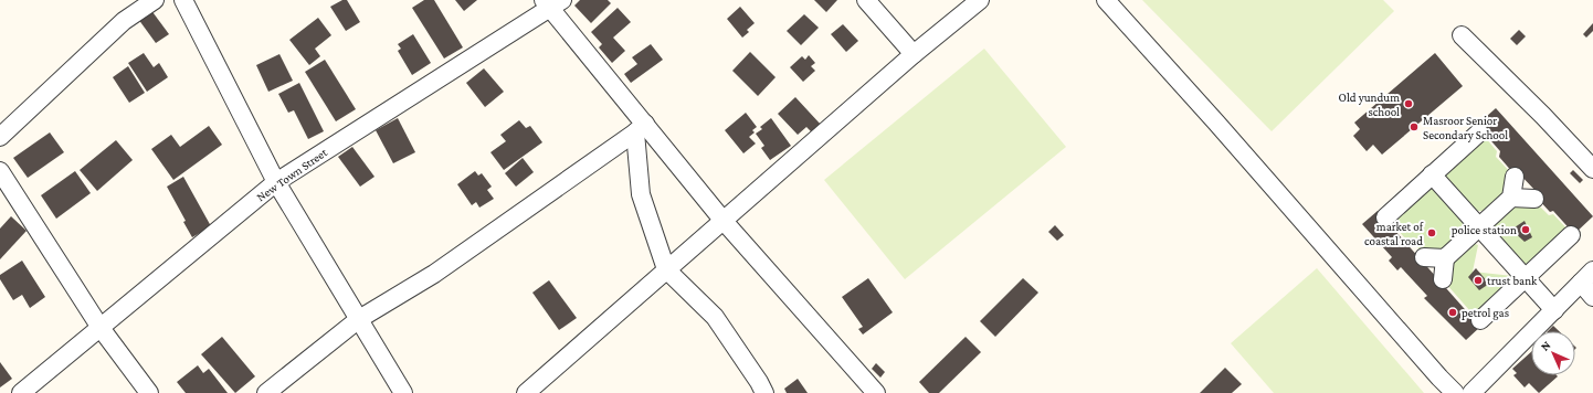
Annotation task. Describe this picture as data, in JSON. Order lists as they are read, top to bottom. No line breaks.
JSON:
{"streets":{"street":["New Town Street"]},"places":["Old yundum school","Masroor Senior Secondary School","police station","market of coastal road","trust bank","petrol gas"],"north":"top left"}
